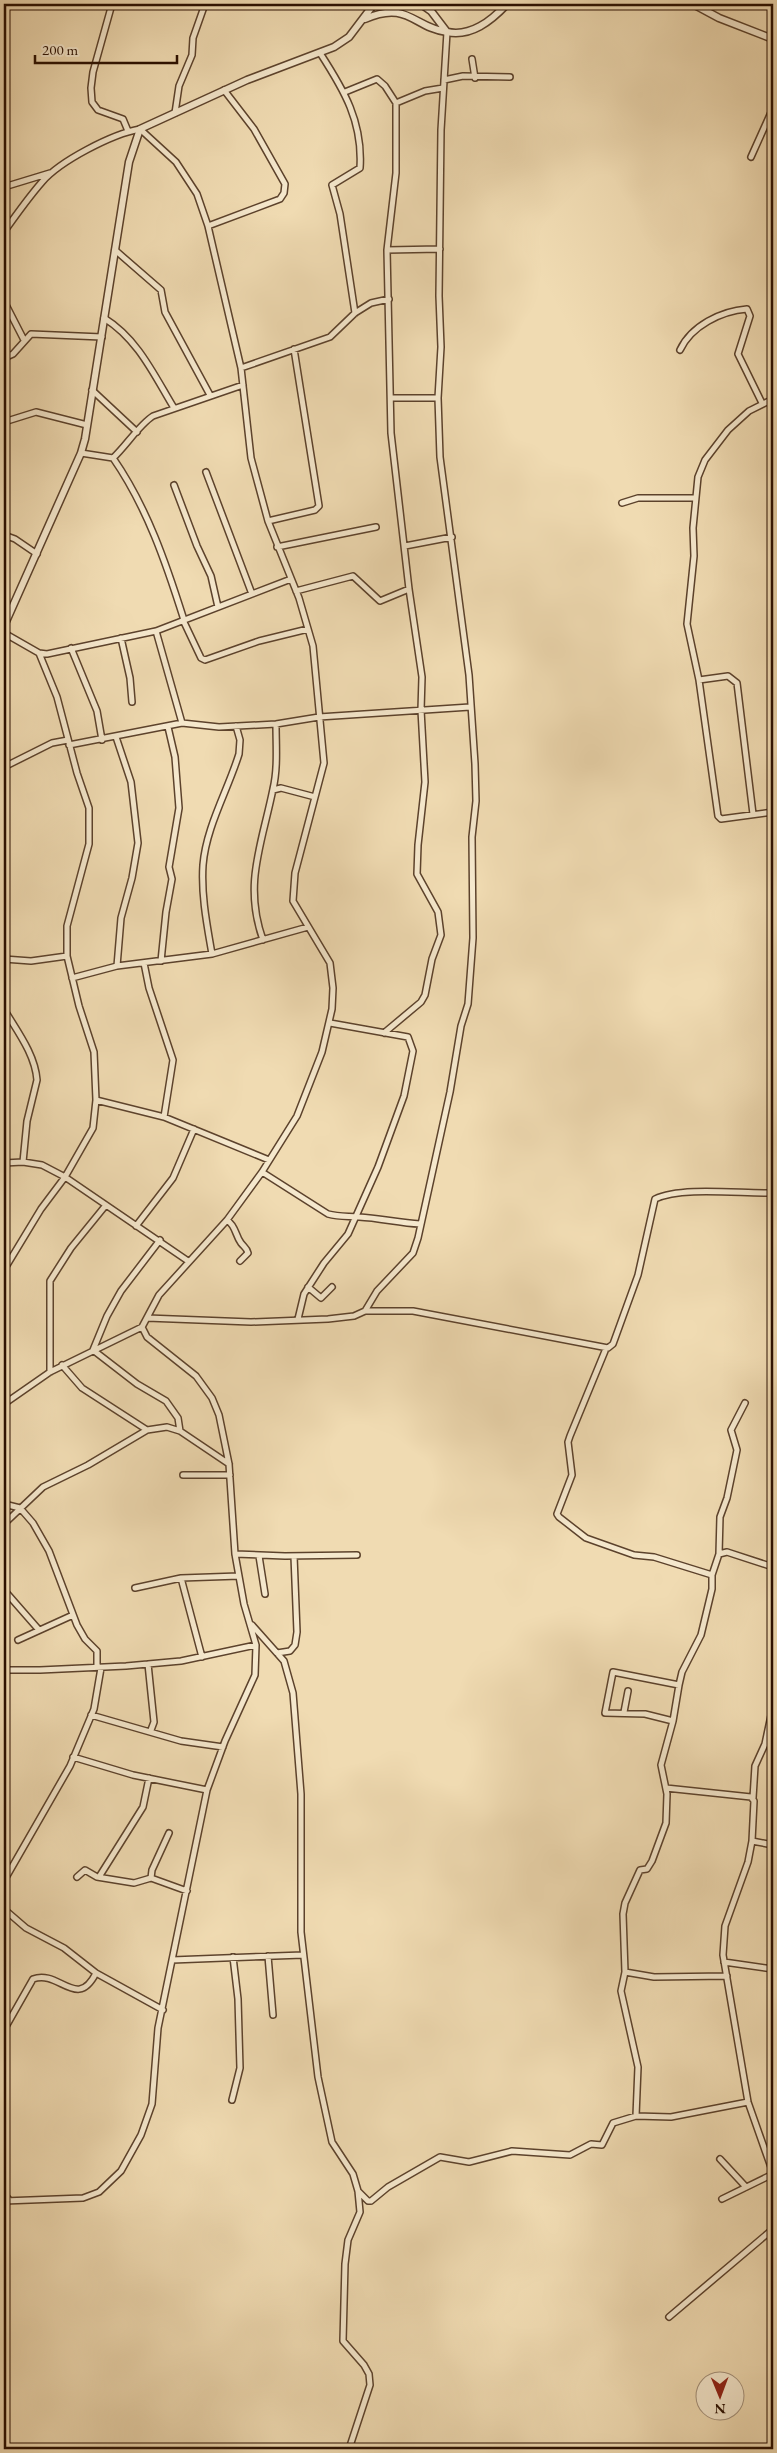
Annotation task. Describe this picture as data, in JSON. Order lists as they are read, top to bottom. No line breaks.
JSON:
{"scale_bar":"200 m","north":"bottom"}
